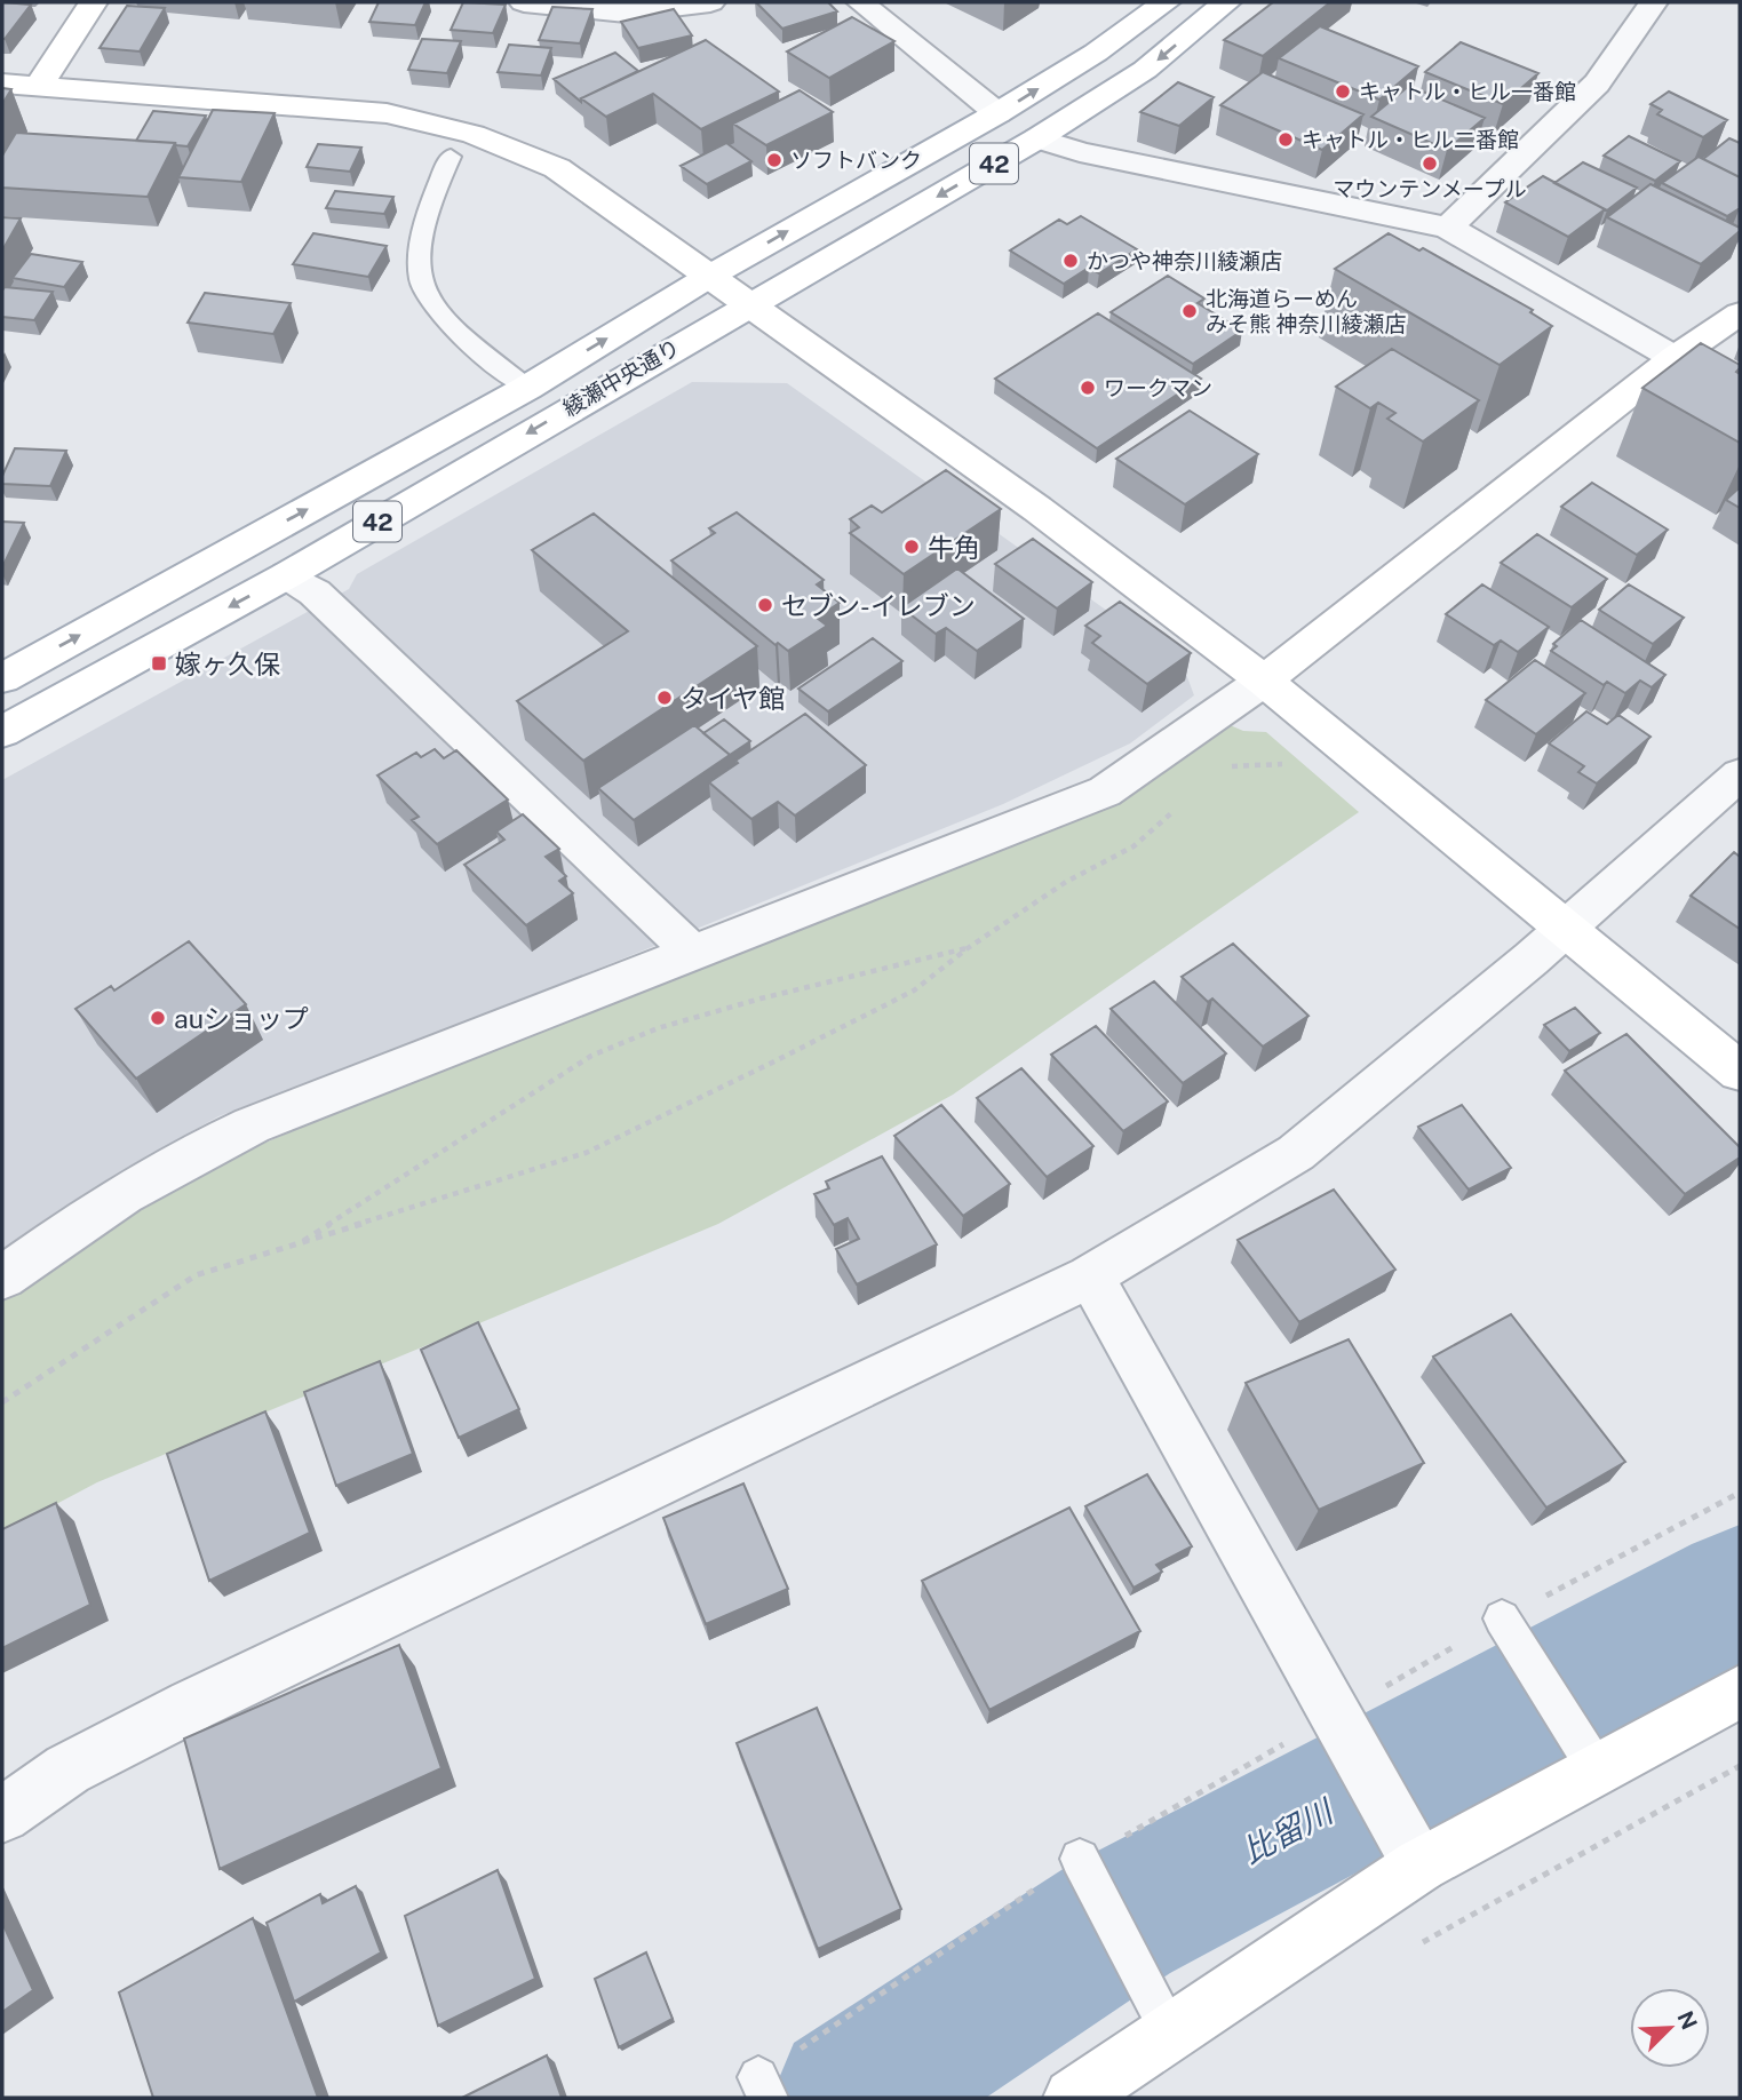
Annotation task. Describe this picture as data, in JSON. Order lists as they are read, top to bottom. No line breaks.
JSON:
{"streets":{"street":["42","綾瀬中央通り"]},"water":["比留川"],"places":{"other":["キャトル・ヒル一番館","キャトル・ヒル二番館","ソフトバンク","マウンテンメープル","かつや神奈川綾瀬店","北海道らーめん みそ熊 神奈川綾瀬店","ワークマン","牛角","セブン-イレブン","タイヤ館","auショップ"],"transit":["嫁ヶ久保"]},"north":"top right"}
